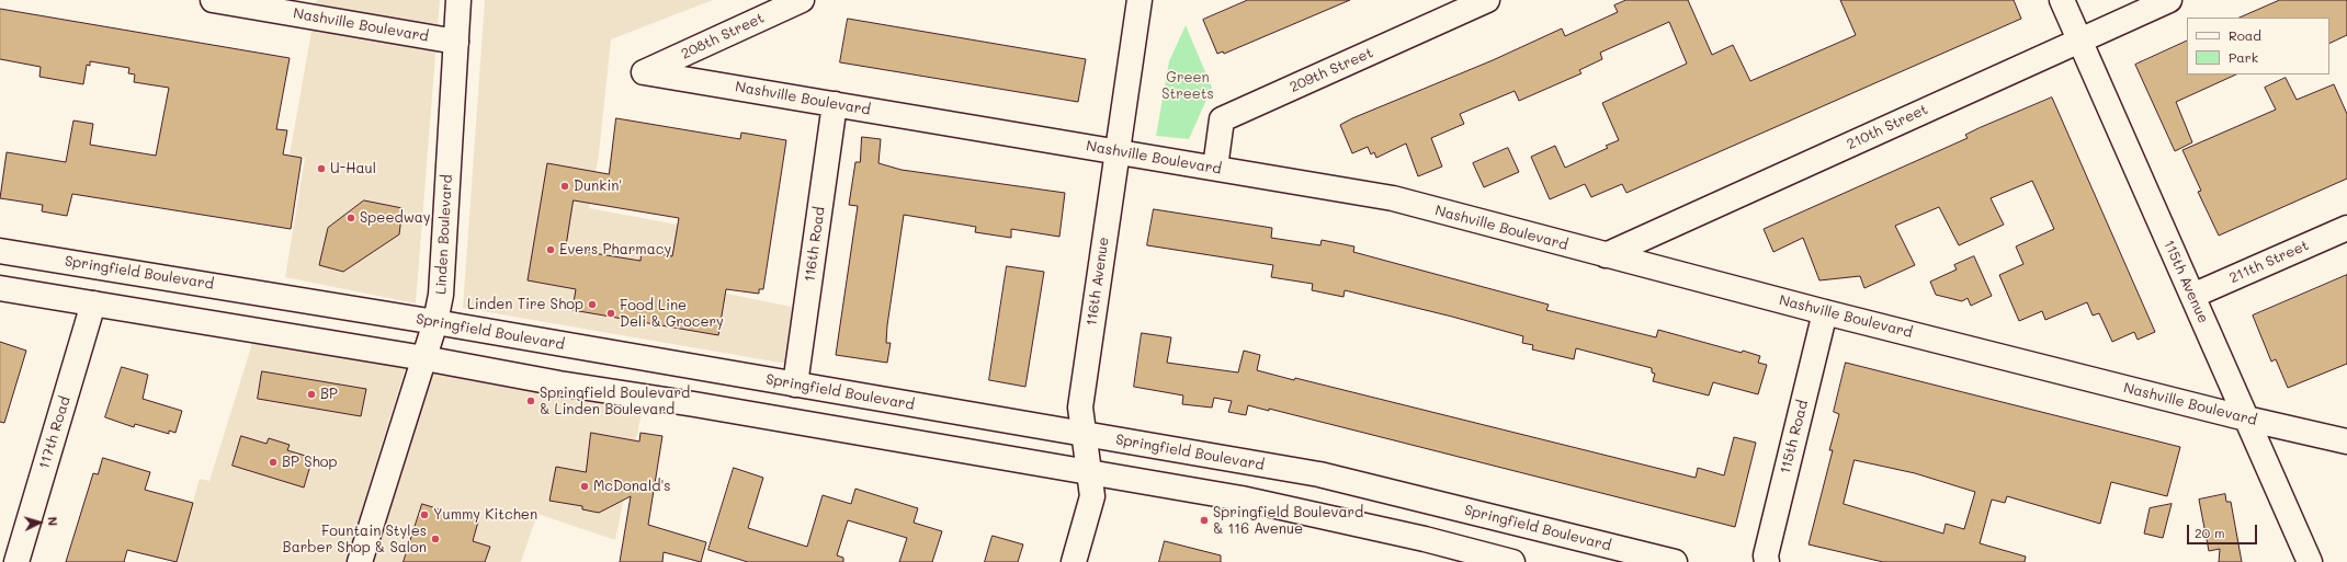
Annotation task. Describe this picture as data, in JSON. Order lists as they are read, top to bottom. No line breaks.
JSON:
{"streets":{"street":["Nashville Boulevard","208th Street","209th Street","210th Street","Linden Boulevard","116th Road","211th Street","Springfield Boulevard","116th Avenue","115th Avenue","117th Road","115th Road"]},"crossings":[["Nashville Boulevard","208th Street"],["Nashville Boulevard","209th Street"],["Nashville Boulevard","210th Street"],["Nashville Boulevard","Linden Boulevard"],["Nashville Boulevard","116th Road"],["Nashville Boulevard","116th Avenue"],["Nashville Boulevard","115th Avenue"],["Nashville Boulevard","115th Road"],["210th Street","115th Avenue"],["Linden Boulevard","Springfield Boulevard"],["116th Road","Springfield Boulevard"],["211th Street","115th Avenue"],["Springfield Boulevard","116th Avenue"]],"parks":["Green Streets"],"places":["U-Haul","Dunkin'","Speedway","Evers Pharmacy","Linden Tire Shop","Food Line Deli & Grocery","BP","Springfield Boulevard & Linden Boulevard","BP Shop","McDonald's","Yummy Kitchen","Springfield Boulevard & 116 Avenue","Fountain Styles Barber Shop & Salon"],"legend":["Road","Park"],"scale_bar":"20 m","north":"right"}
